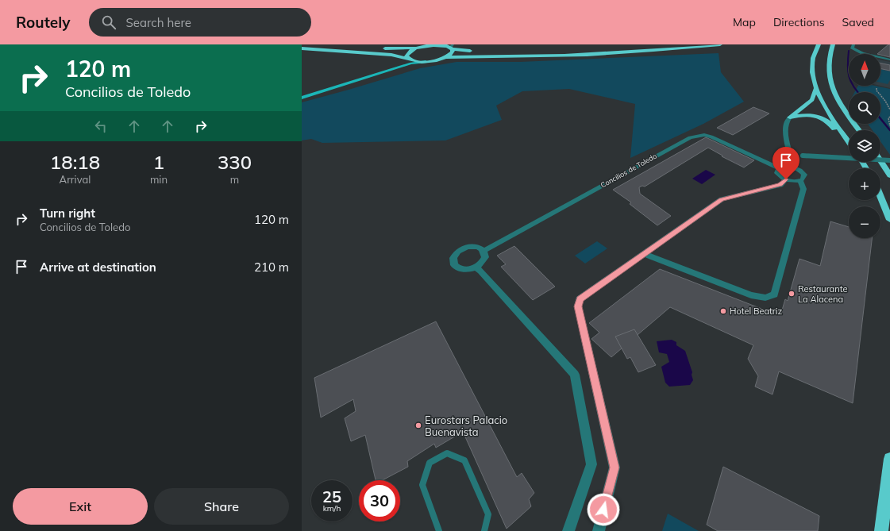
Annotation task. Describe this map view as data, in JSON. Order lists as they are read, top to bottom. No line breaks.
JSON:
{"streets":{"street":["Concilios de Toledo"]},"places":["Restaurante La Alacena","Hotel Beatriz","Eurostars Palacio Buenavista"],"north":"top","page":{"header":"Routely","search":"Search here","nav":["Map","Directions","Saved"],"turn":["120 m","Concilios de Toledo"],"map_buttons":["+","−"],"eta":["18:18","Arrival","1","min","330","m"],"list":[{"name":"Turn right","note":"Concilios de Toledo","value":"120 m"},{"name":"Arrive at destination","value":"210 m"}],"speed":"25 km/h","limit":"30","buttons":["Exit","Share"]}}
